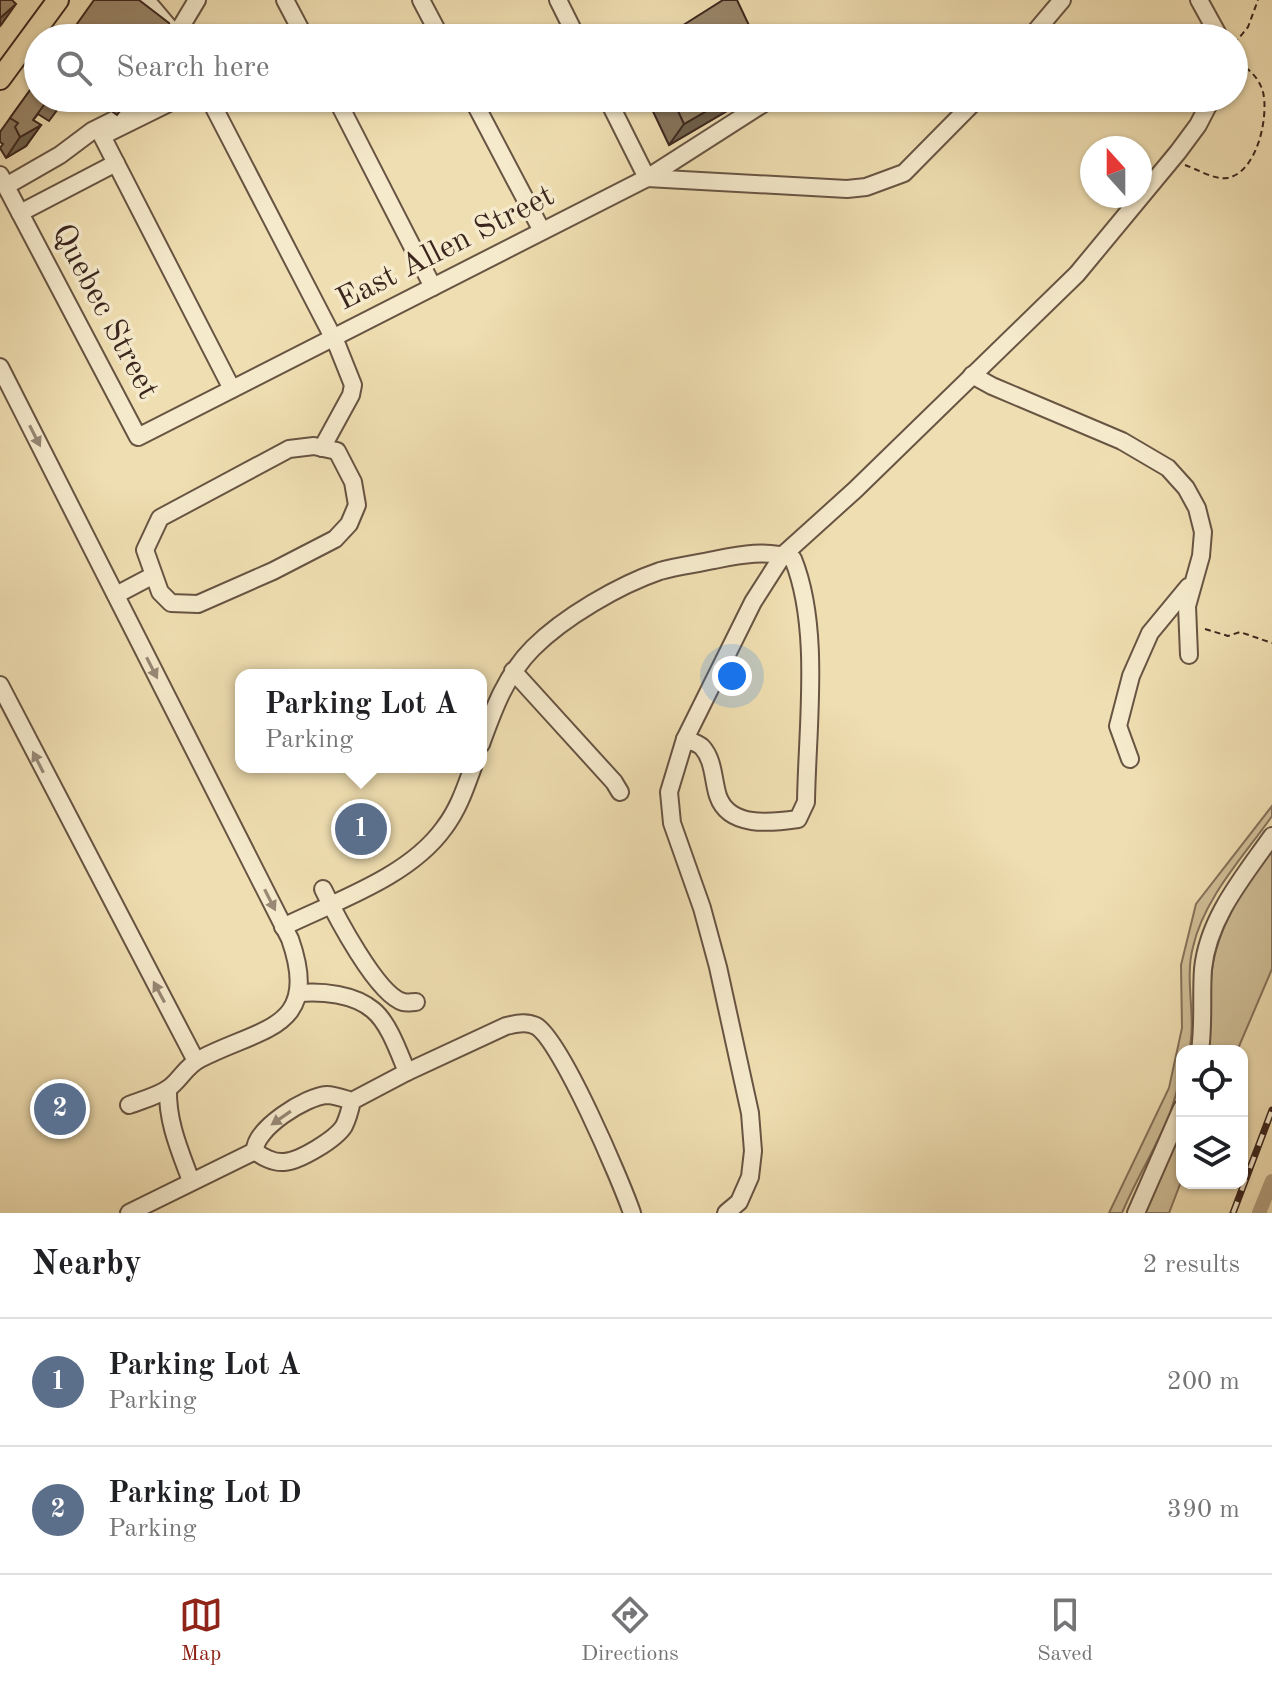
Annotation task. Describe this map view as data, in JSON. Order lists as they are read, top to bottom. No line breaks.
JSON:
{"streets":{"street":["East Allen Street","Quebec Street"]},"crossings":[["East Allen Street","Quebec Street"]],"north":"top","page":{"search":"Search here","popup":["Parking Lot A","Parking"],"pins":["1","2"],"heading":["Nearby","2 results"],"list":[{"mark":"1","name":"Parking Lot A","note":"Parking","value":"200 m"},{"mark":"2","name":"Parking Lot D","note":"Parking","value":"390 m"}],"nav":["Map","Directions","Saved"]}}
